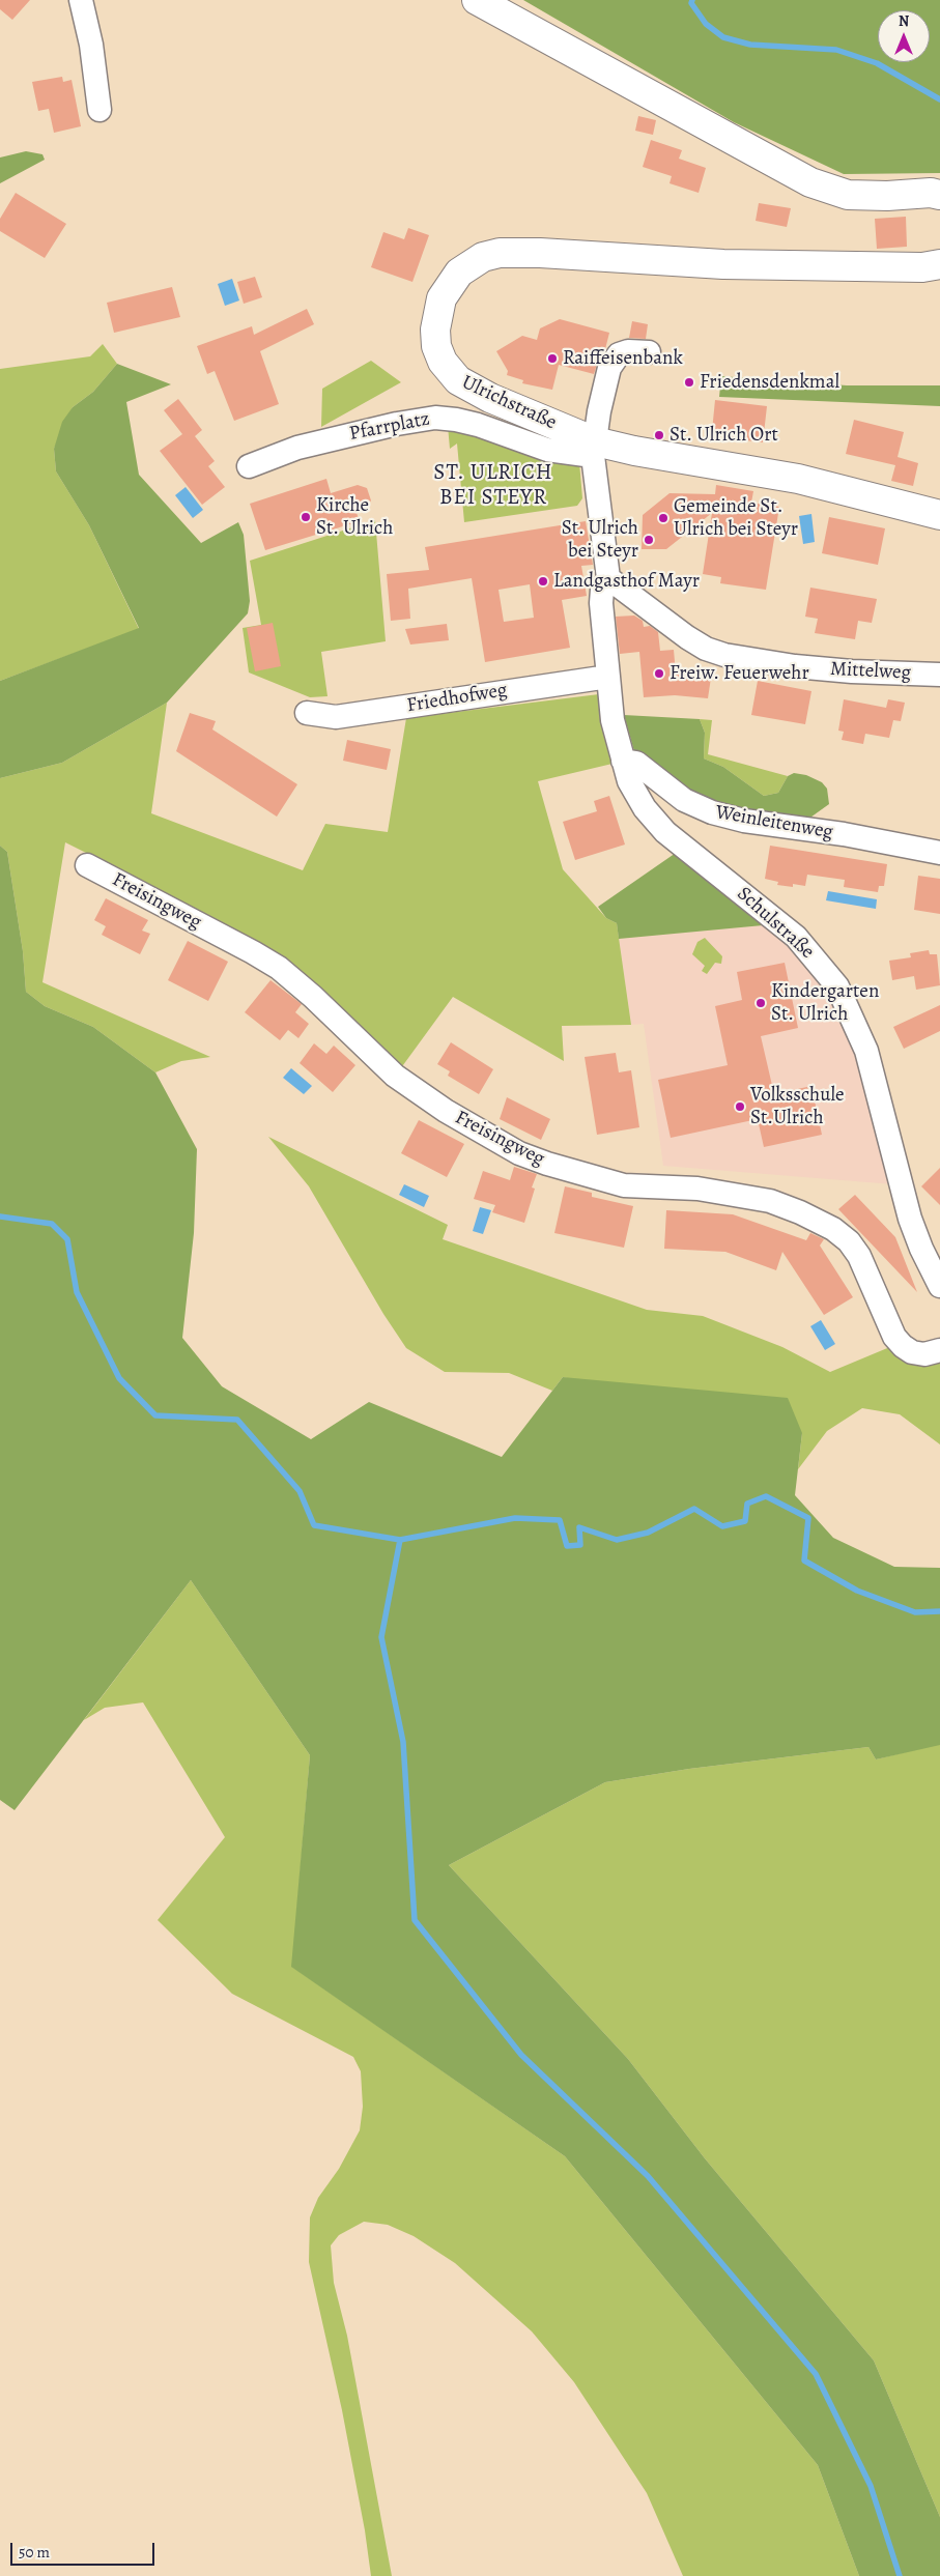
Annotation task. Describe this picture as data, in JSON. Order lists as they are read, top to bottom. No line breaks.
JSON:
{"streets":{"street":["Ulrichstraße","Pfarrplatz","Mittelweg","Friedhofweg","Weinleitenweg","Freisingweg","Schulstraße"]},"crossings":[["Ulrichstraße","Pfarrplatz"],["Friedhofweg","Schulstraße"],["Weinleitenweg","Schulstraße"]],"districts":["ST. ULRICH BEI STEYR"],"places":["Raiffeisenbank","Friedensdenkmal","St. Ulrich Ort","Kirche St. Ulrich","Gemeinde St. Ulrich bei Steyr","St. Ulrich bei Steyr","Landgasthof Mayr","Freiw. Feuerwehr","Kindergarten St. Ulrich","Volksschule St.Ulrich"],"scale_bar":"50 m","north":"top"}
